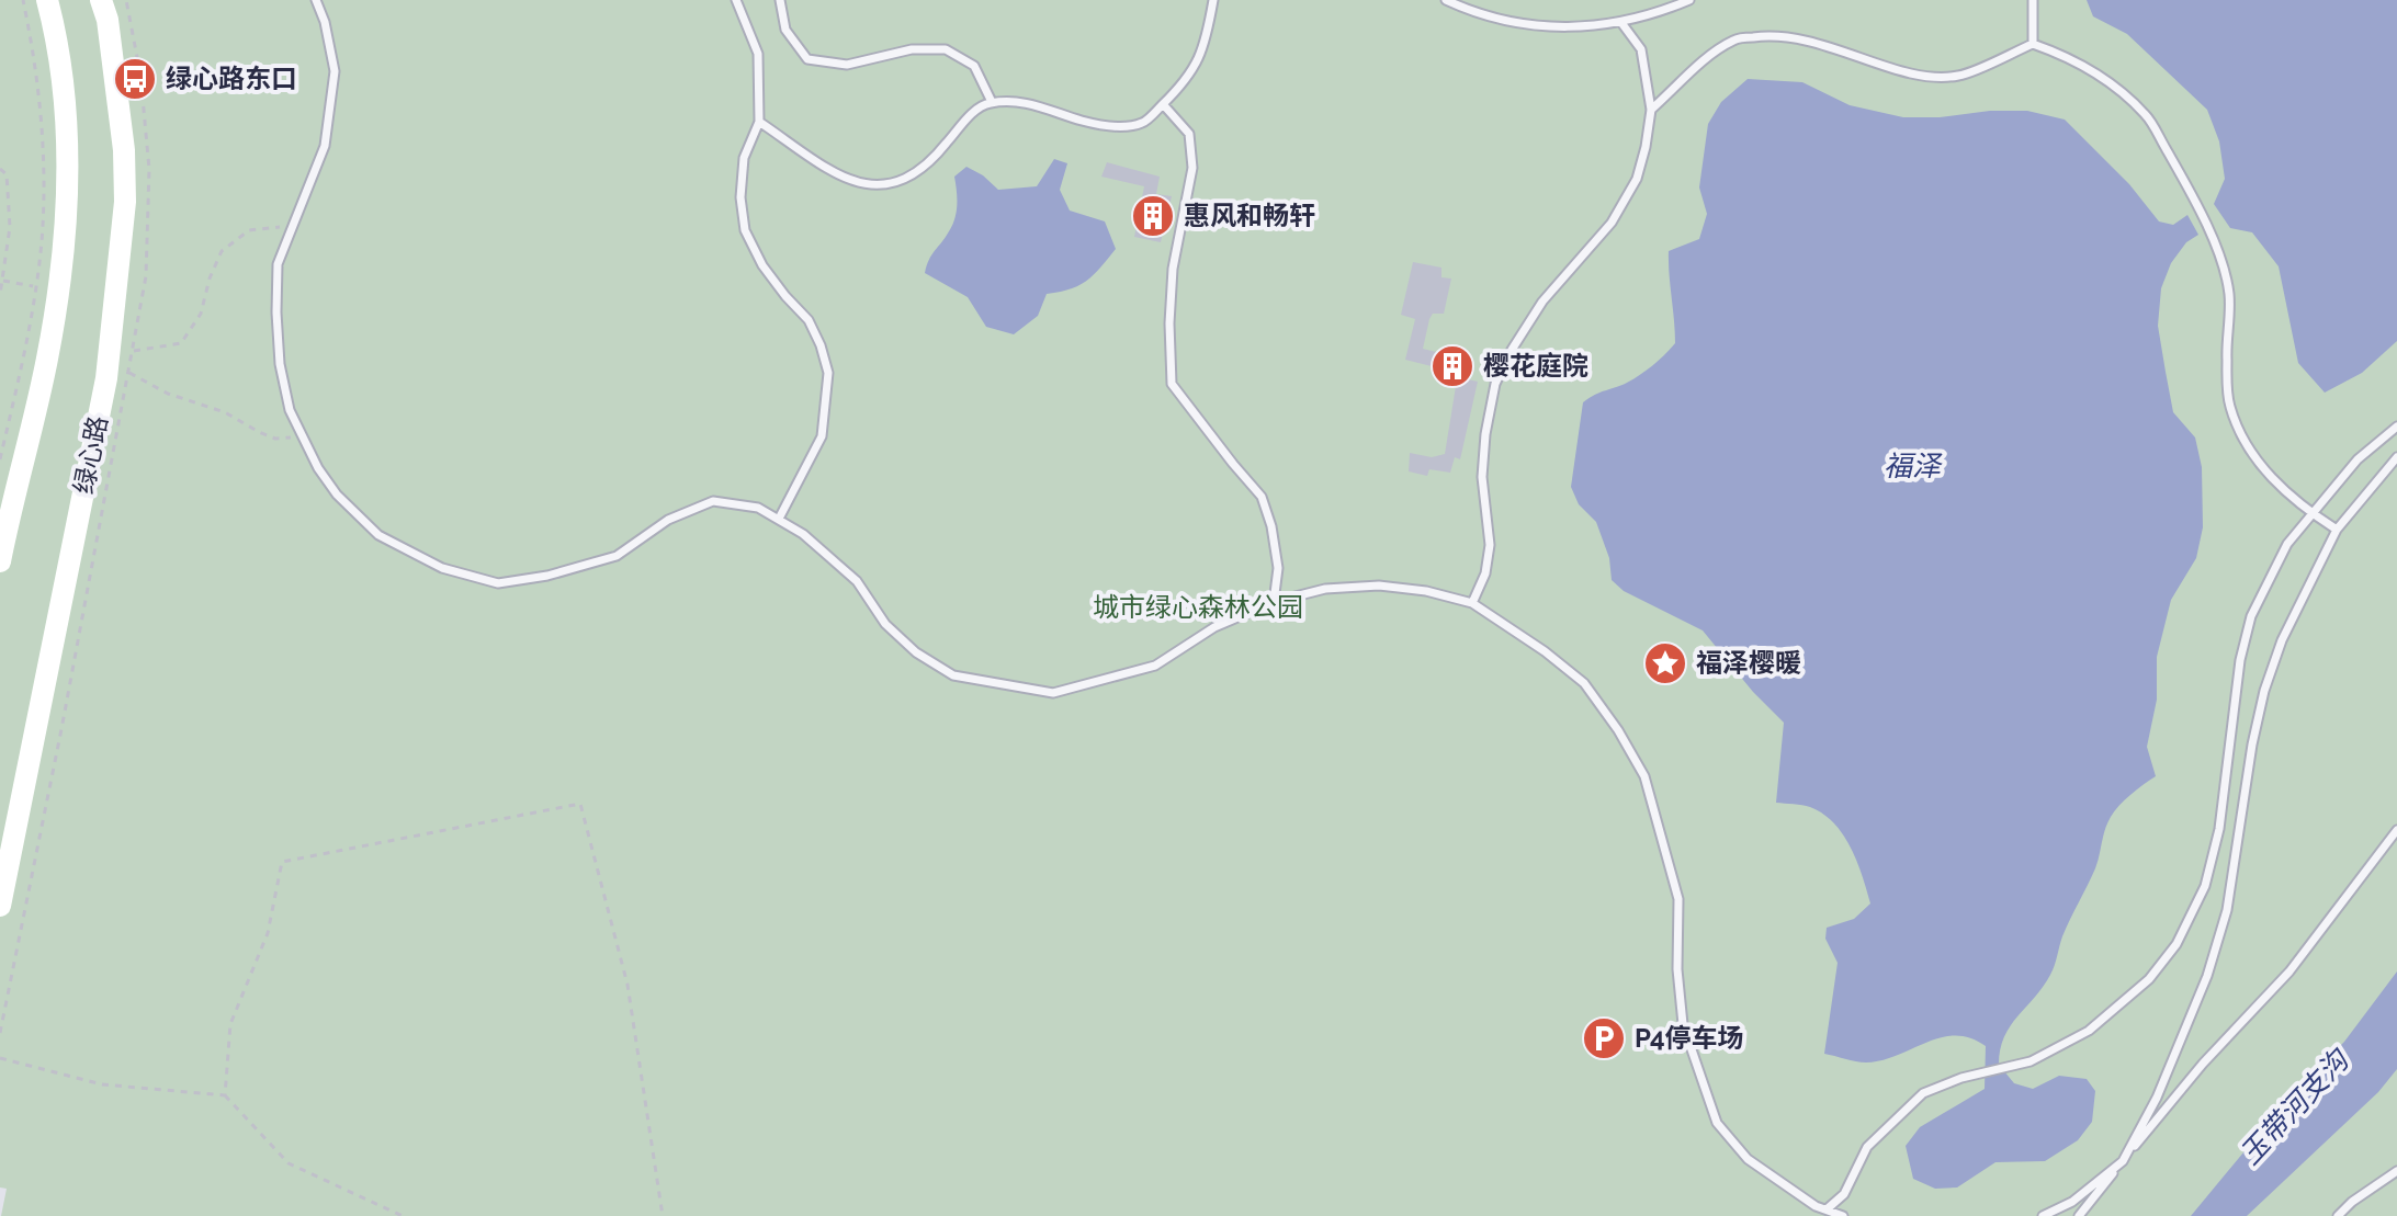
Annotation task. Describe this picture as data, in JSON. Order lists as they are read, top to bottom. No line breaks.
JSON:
{"streets":{"main road":["绿心路"]},"water":["福泽","玉带河支沟"],"parks":["城市绿心森林公园"],"places":{"bus stop":["绿心路东口"],"building":["惠风和畅轩","樱花庭院"],"place":["福泽樱暖"],"parking":["P4停车场"]}}
